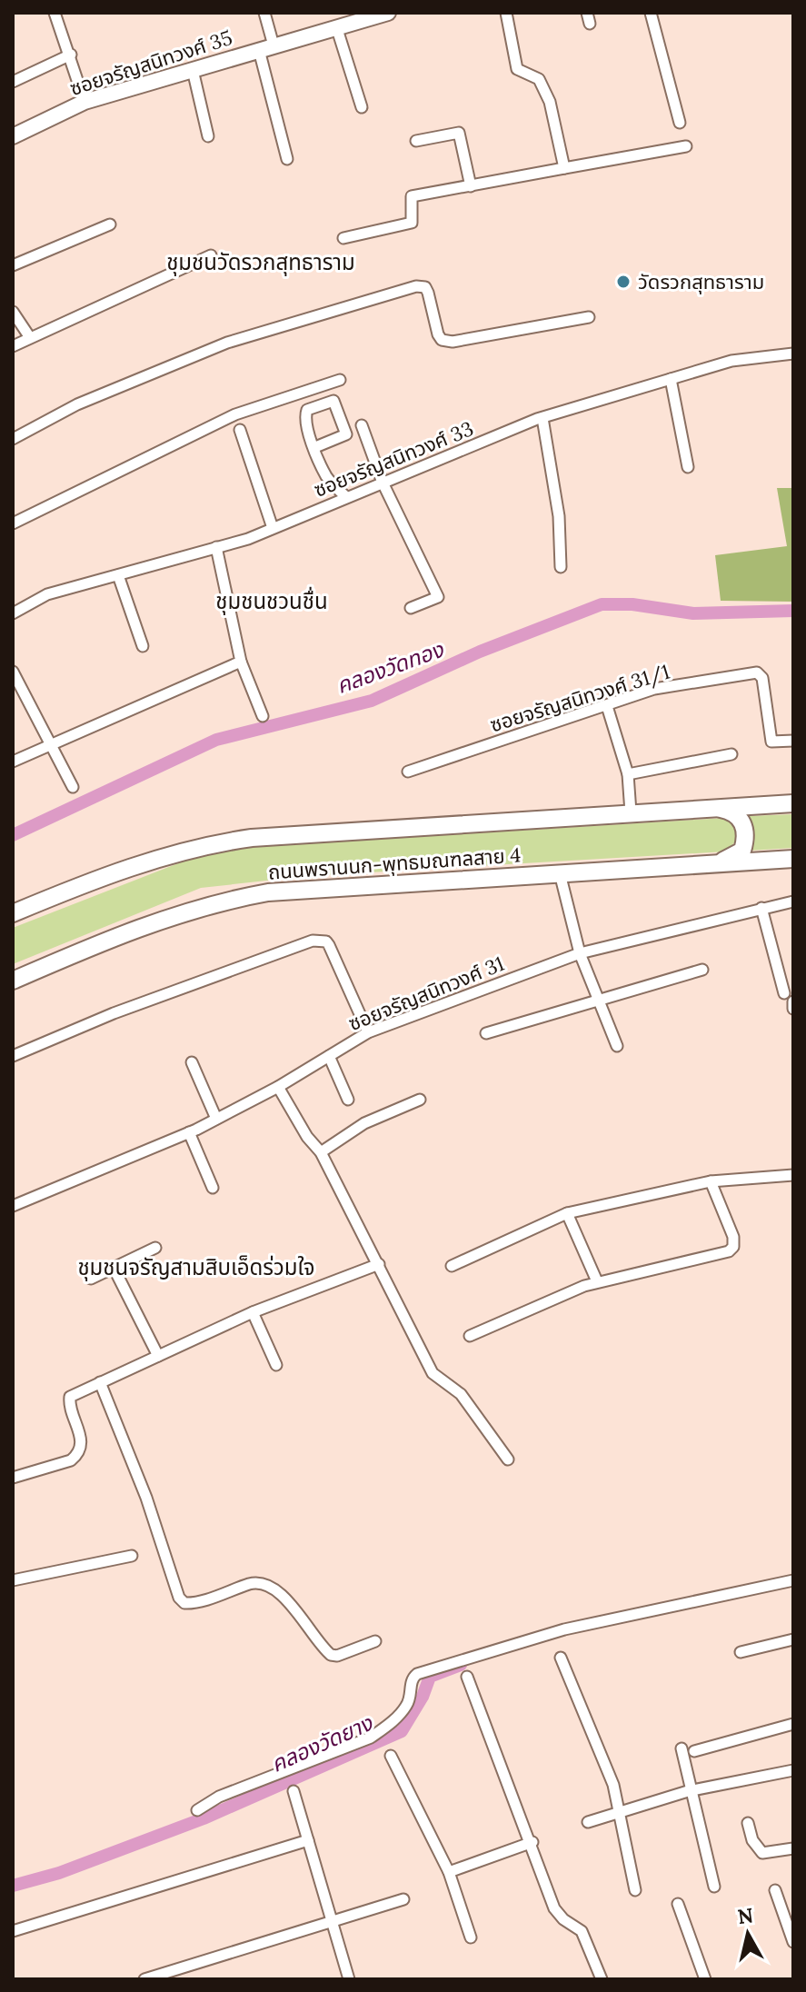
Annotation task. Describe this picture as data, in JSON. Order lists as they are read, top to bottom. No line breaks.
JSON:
{"streets":{"main road":["ถนนพรานนก-พุทธมณฑลสาย 4"],"street":["ซอยจรัญสนิทวงศ์ 35","ซอยจรัญสนิทวงศ์ 33","ซอยจรัญสนิทวงศ์ 31/1","ซอยจรัญสนิทวงศ์ 31"]},"districts":["ชุมชนวัดรวกสุทธาราม","ชุมชนชวนชื่น","ชุมชนจรัญสามสิบเอ็ดร่วมใจ"],"water":["คลองวัดทอง","คลองวัดยาง"],"places":["วัดรวกสุทธาราม"],"north":"top"}
